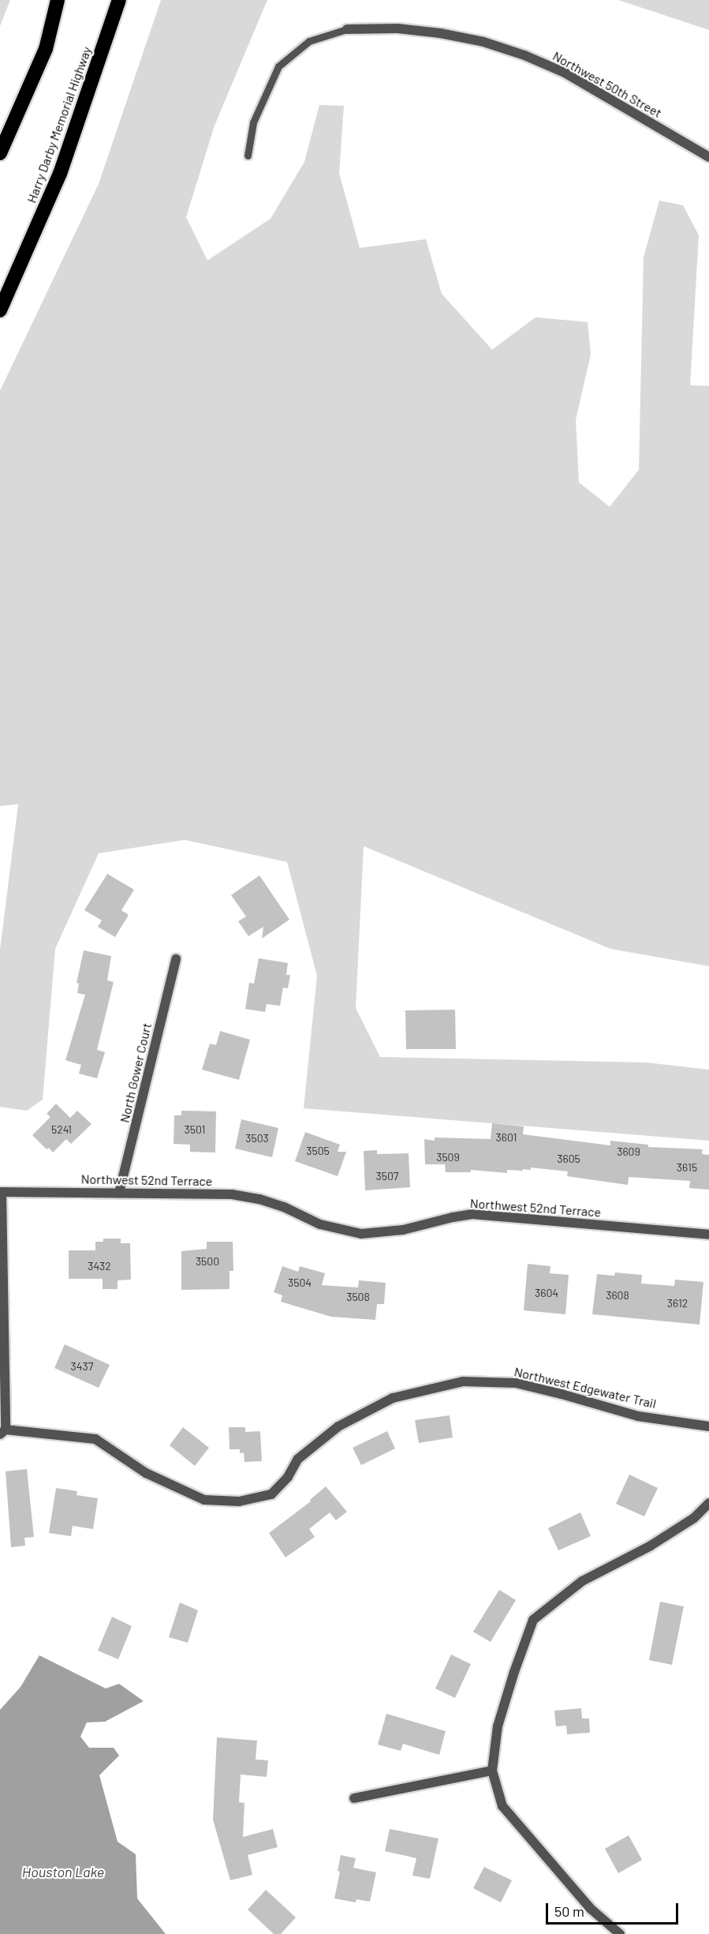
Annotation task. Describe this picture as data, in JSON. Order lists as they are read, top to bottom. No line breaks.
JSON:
{"streets":{"highway":["Harry Darby Memorial Highway"],"street":["Northwest 50th Street","North Gower Court","Northwest 52nd Terrace","Northwest Edgewater Trail"]},"crossings":[["North Gower Court","Northwest 52nd Terrace"]],"water":["Houston Lake"],"house_numbers":["5241","3501","3601","3503","3505","3609","3509","3605","3615","3507","3500","3432","3504","3604","3608","3508","3612","3437"],"scale_bar":"50 m"}
